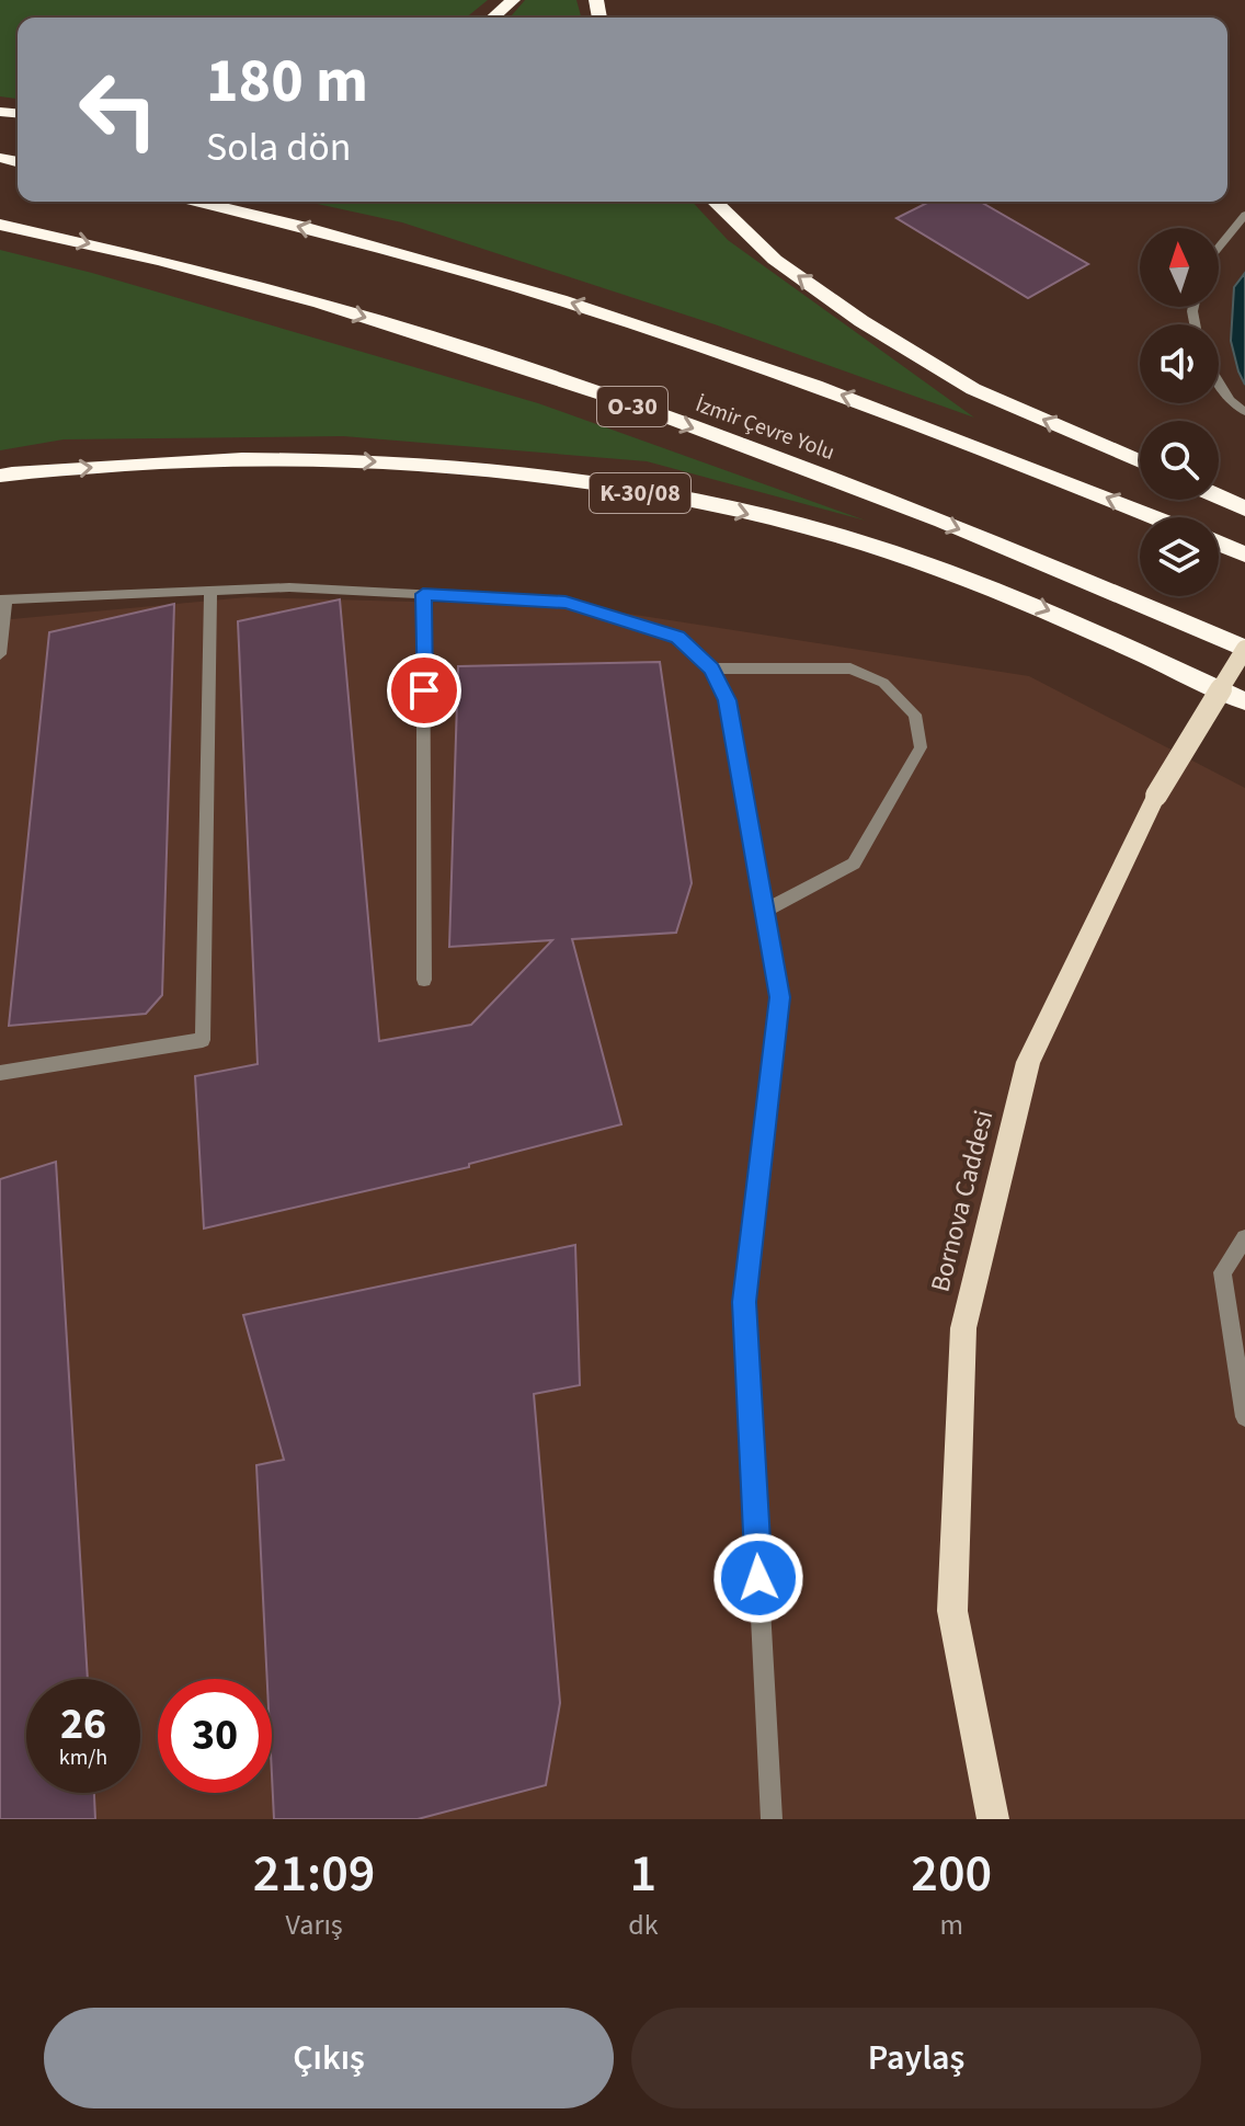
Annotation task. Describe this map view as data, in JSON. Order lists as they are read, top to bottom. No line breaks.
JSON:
{"streets":{"highway":["O-30","İzmir Çevre Yolu","K-30/08"],"main road":["Bornova Caddesi"]},"crossings":[["İzmir Çevre Yolu","Bornova Caddesi"]],"north":"top","page":{"turn":["180 m","Sola dön"],"speed":"26 km/h","limit":"30","eta":["21:09","Varış","1","dk","200","m"],"buttons":["Çıkış","Paylaş"]}}
